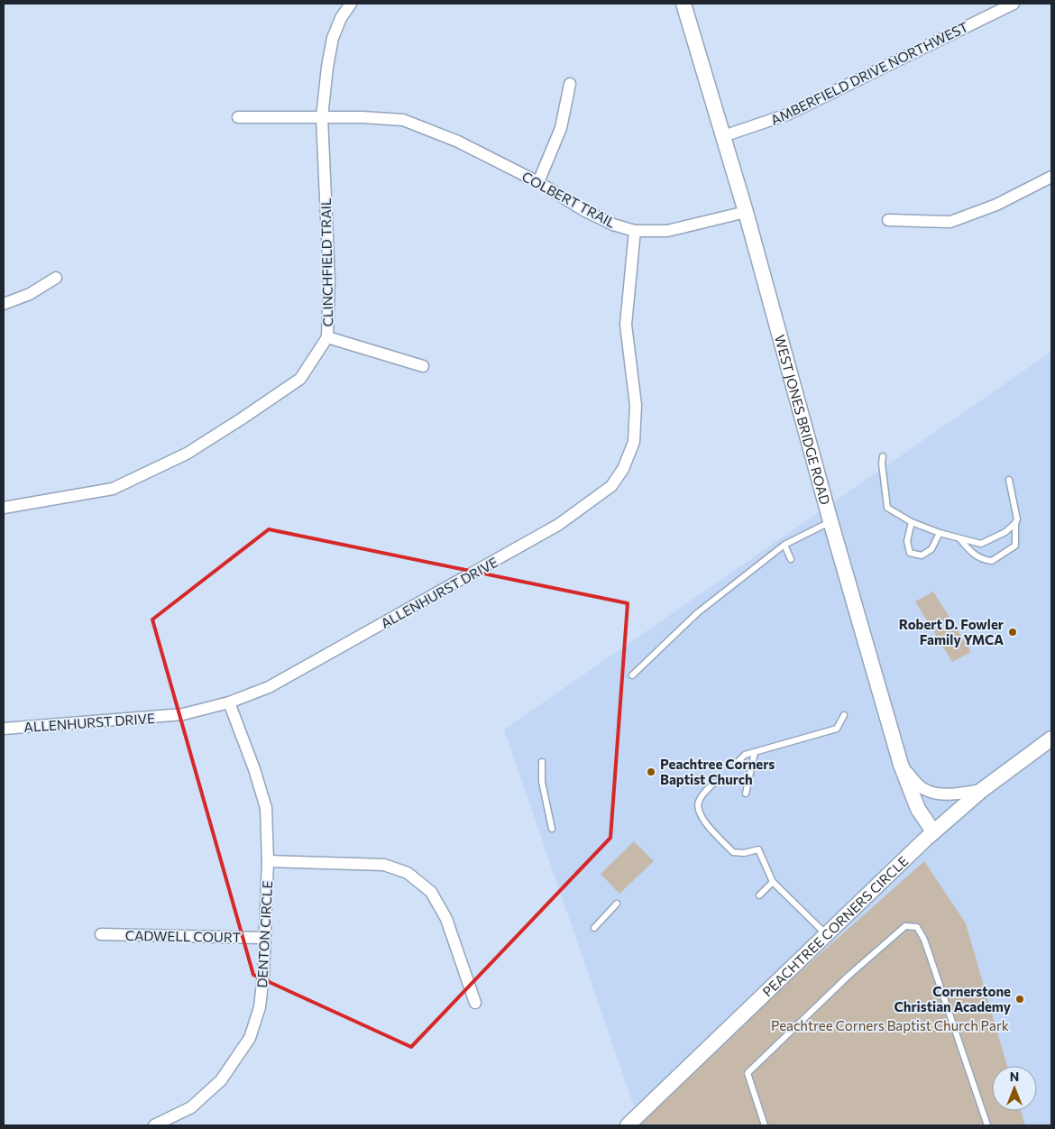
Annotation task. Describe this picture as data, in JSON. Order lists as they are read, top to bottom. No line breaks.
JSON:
{"streets":{"street":["AMBERFIELD DRIVE NORTHWEST","COLBERT TRAIL","CLINCHFIELD TRAIL","WEST JONES BRIDGE ROAD","ALLENHURST DRIVE","PEACHTREE CORNERS CIRCLE","DENTON CIRCLE","CADWELL COURT"]},"crossings":[["AMBERFIELD DRIVE NORTHWEST","WEST JONES BRIDGE ROAD"],["COLBERT TRAIL","CLINCHFIELD TRAIL"],["COLBERT TRAIL","WEST JONES BRIDGE ROAD"],["COLBERT TRAIL","ALLENHURST DRIVE"],["WEST JONES BRIDGE ROAD","PEACHTREE CORNERS CIRCLE"],["ALLENHURST DRIVE","DENTON CIRCLE"],["DENTON CIRCLE","CADWELL COURT"]],"parks":["Peachtree Corners Baptist Church Park"],"places":["Robert D. Fowler Family YMCA","Peachtree Corners Baptist Church","Cornerstone Christian Academy"],"north":"top"}
